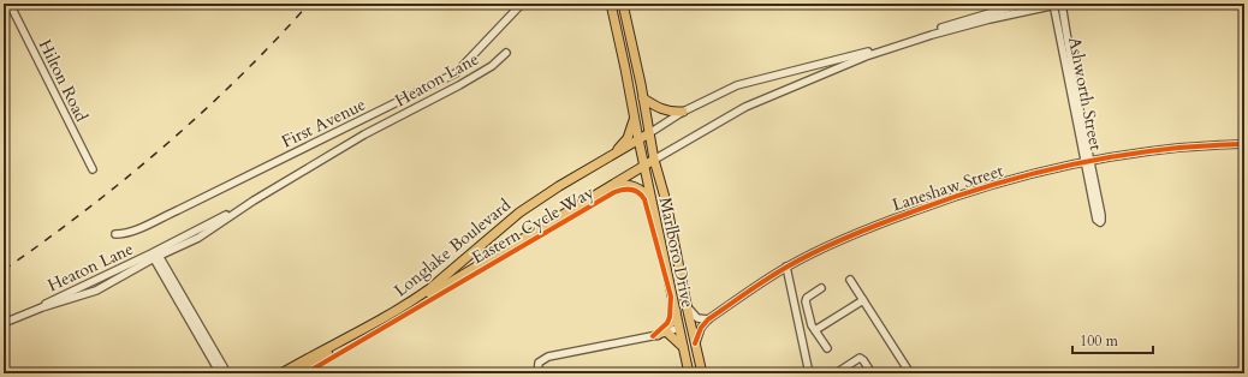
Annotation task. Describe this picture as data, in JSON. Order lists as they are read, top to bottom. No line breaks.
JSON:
{"streets":{"main road":["Longlake Boulevard","Marlboro Drive"],"street":["Heaton Lane","Hilton Road","Ashworth Street","First Avenue","Laneshaw Street"],"cycle path":["Eastern Cycle Way"]},"crossings":[["Ashworth Street","Laneshaw Street"],["Laneshaw Street","Marlboro Drive"],["Longlake Boulevard","Marlboro Drive"]],"scale_bar":"100 m"}
